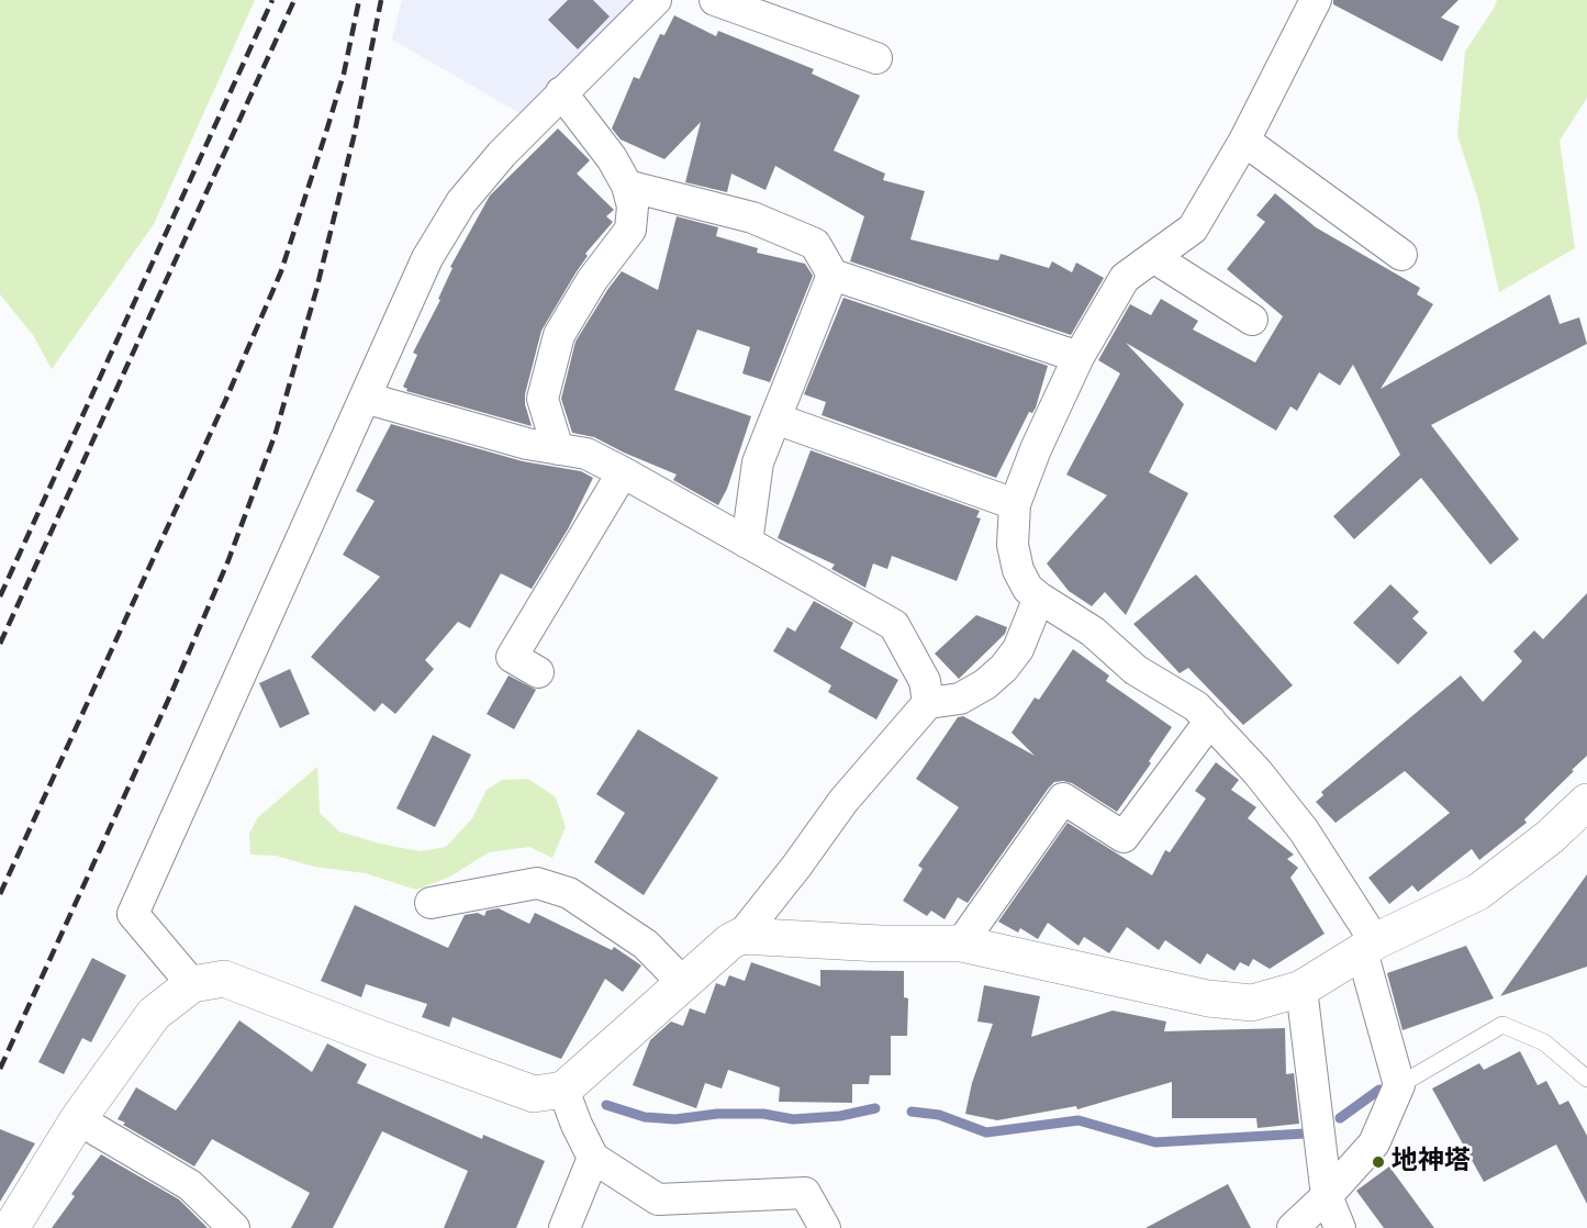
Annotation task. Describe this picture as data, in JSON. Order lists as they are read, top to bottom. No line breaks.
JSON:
{"places":["地神塔"]}
